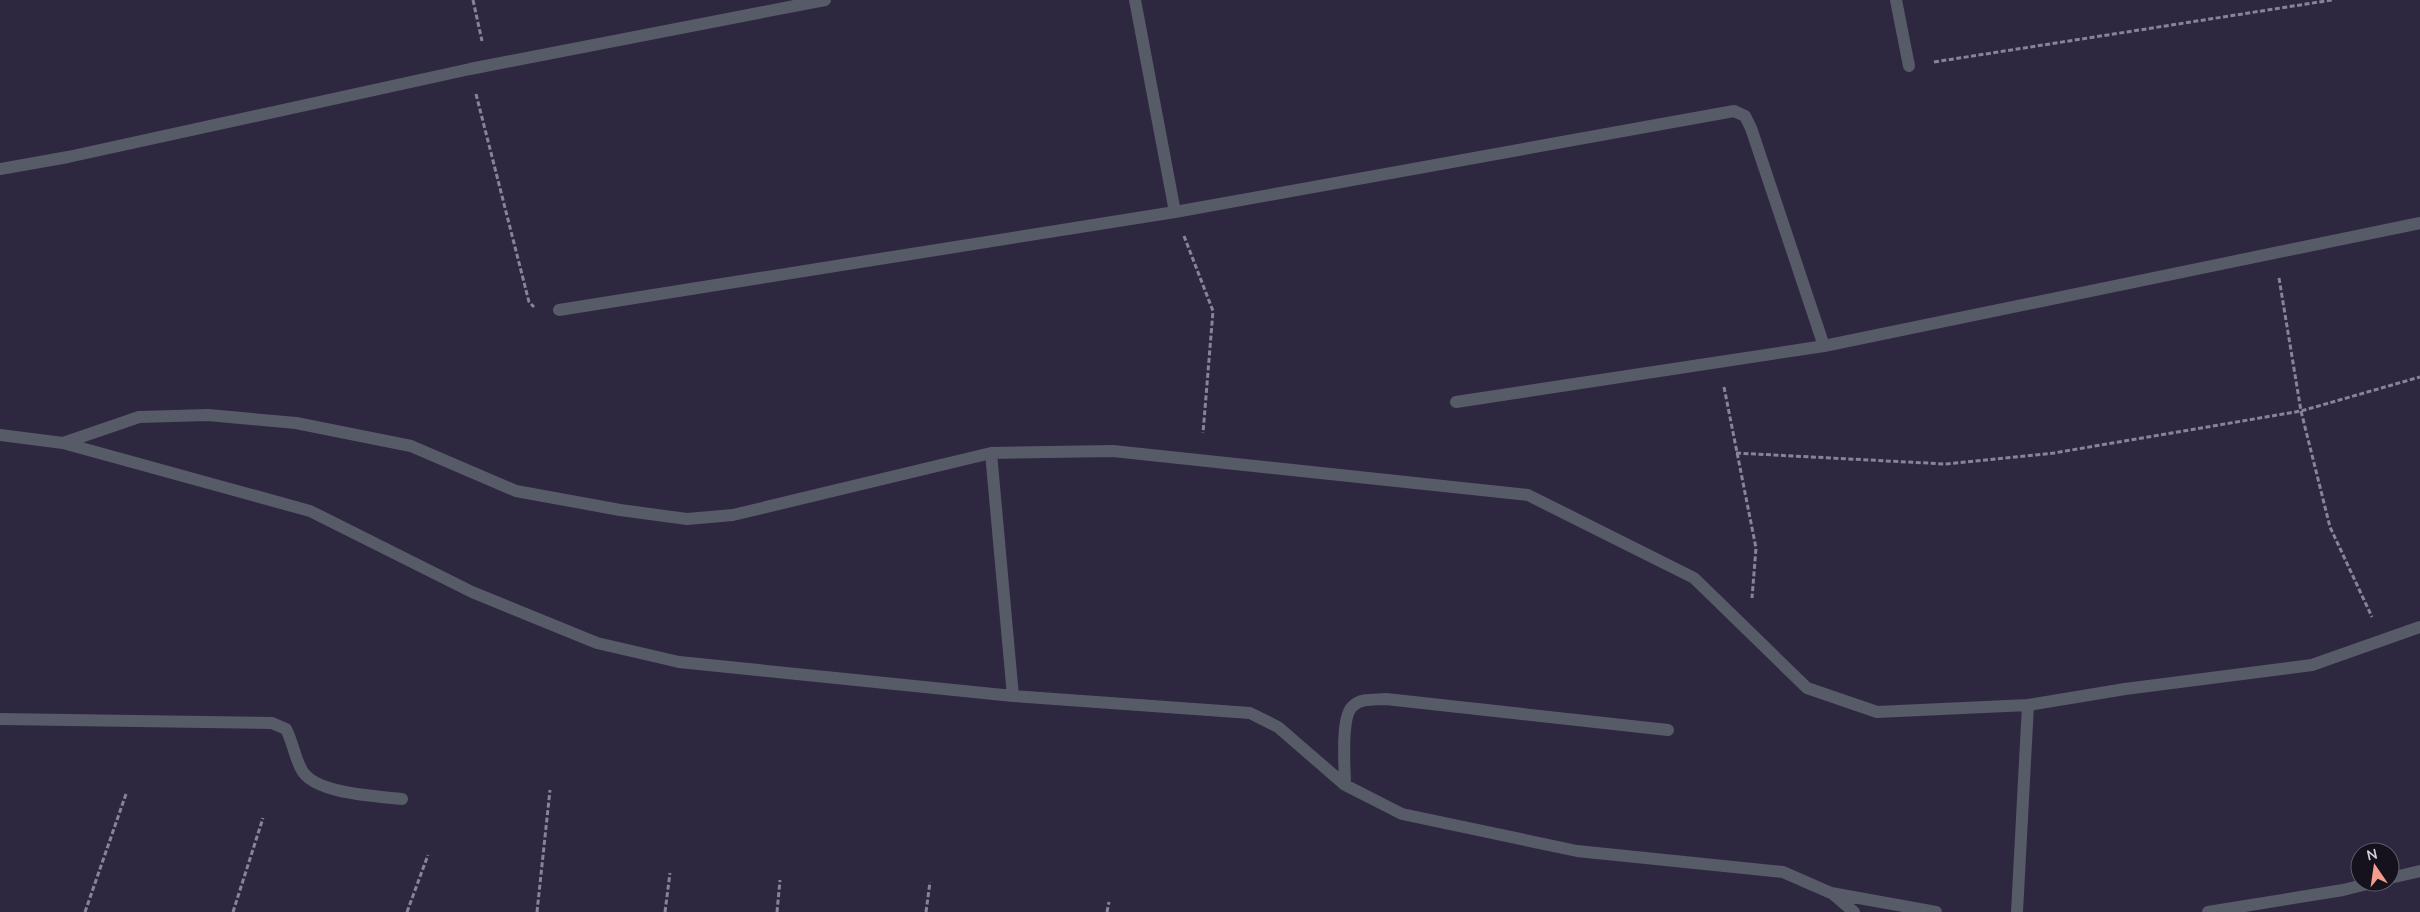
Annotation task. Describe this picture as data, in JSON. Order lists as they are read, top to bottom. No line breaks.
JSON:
{"north":"top"}
